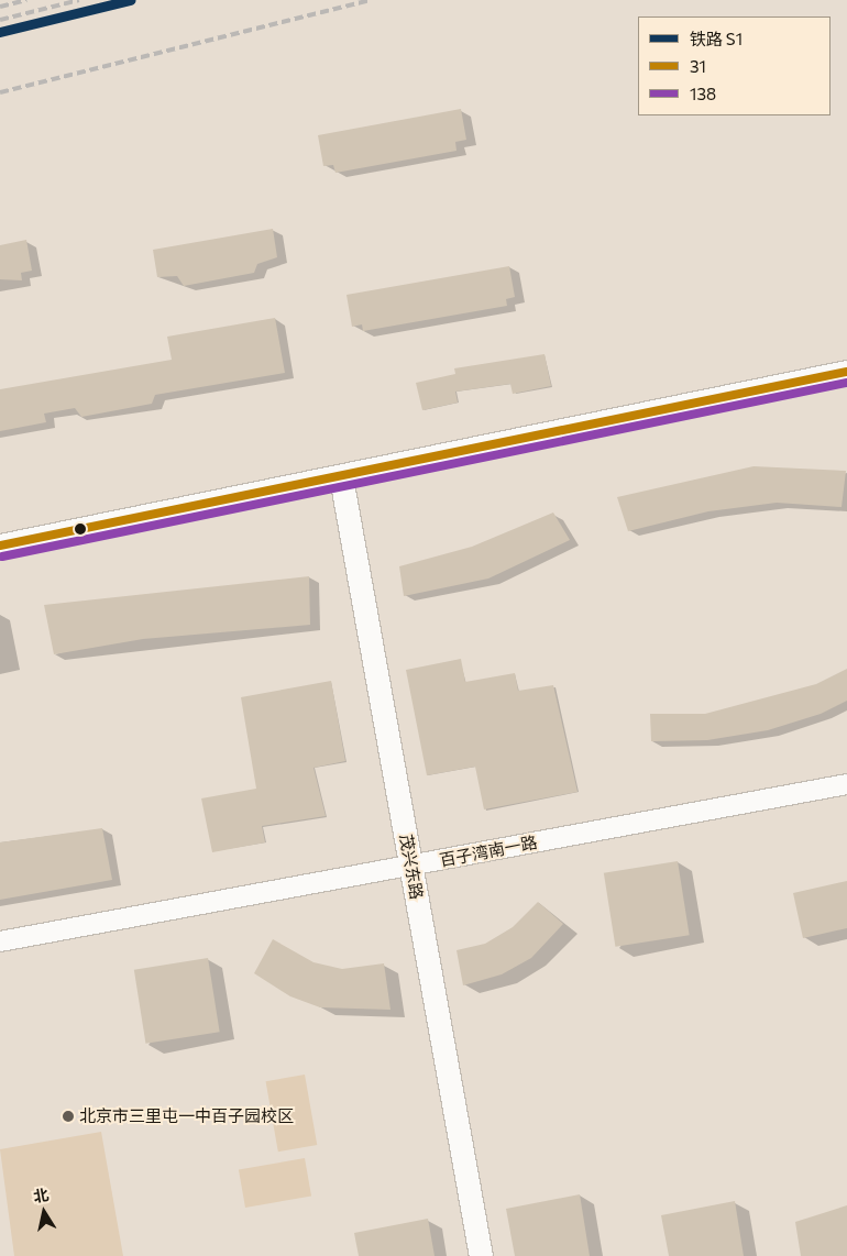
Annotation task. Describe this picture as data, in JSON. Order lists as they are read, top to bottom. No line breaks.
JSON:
{"streets":{"street":["百子湾南一路","茂兴东路"]},"crossings":[["百子湾南一路","茂兴东路"]],"places":["北京市三里屯一中百子园校区"],"lines":["rail line S1","transit line 31","transit line 138"],"legend":["铁路 S1","31","138"],"north":"top"}
